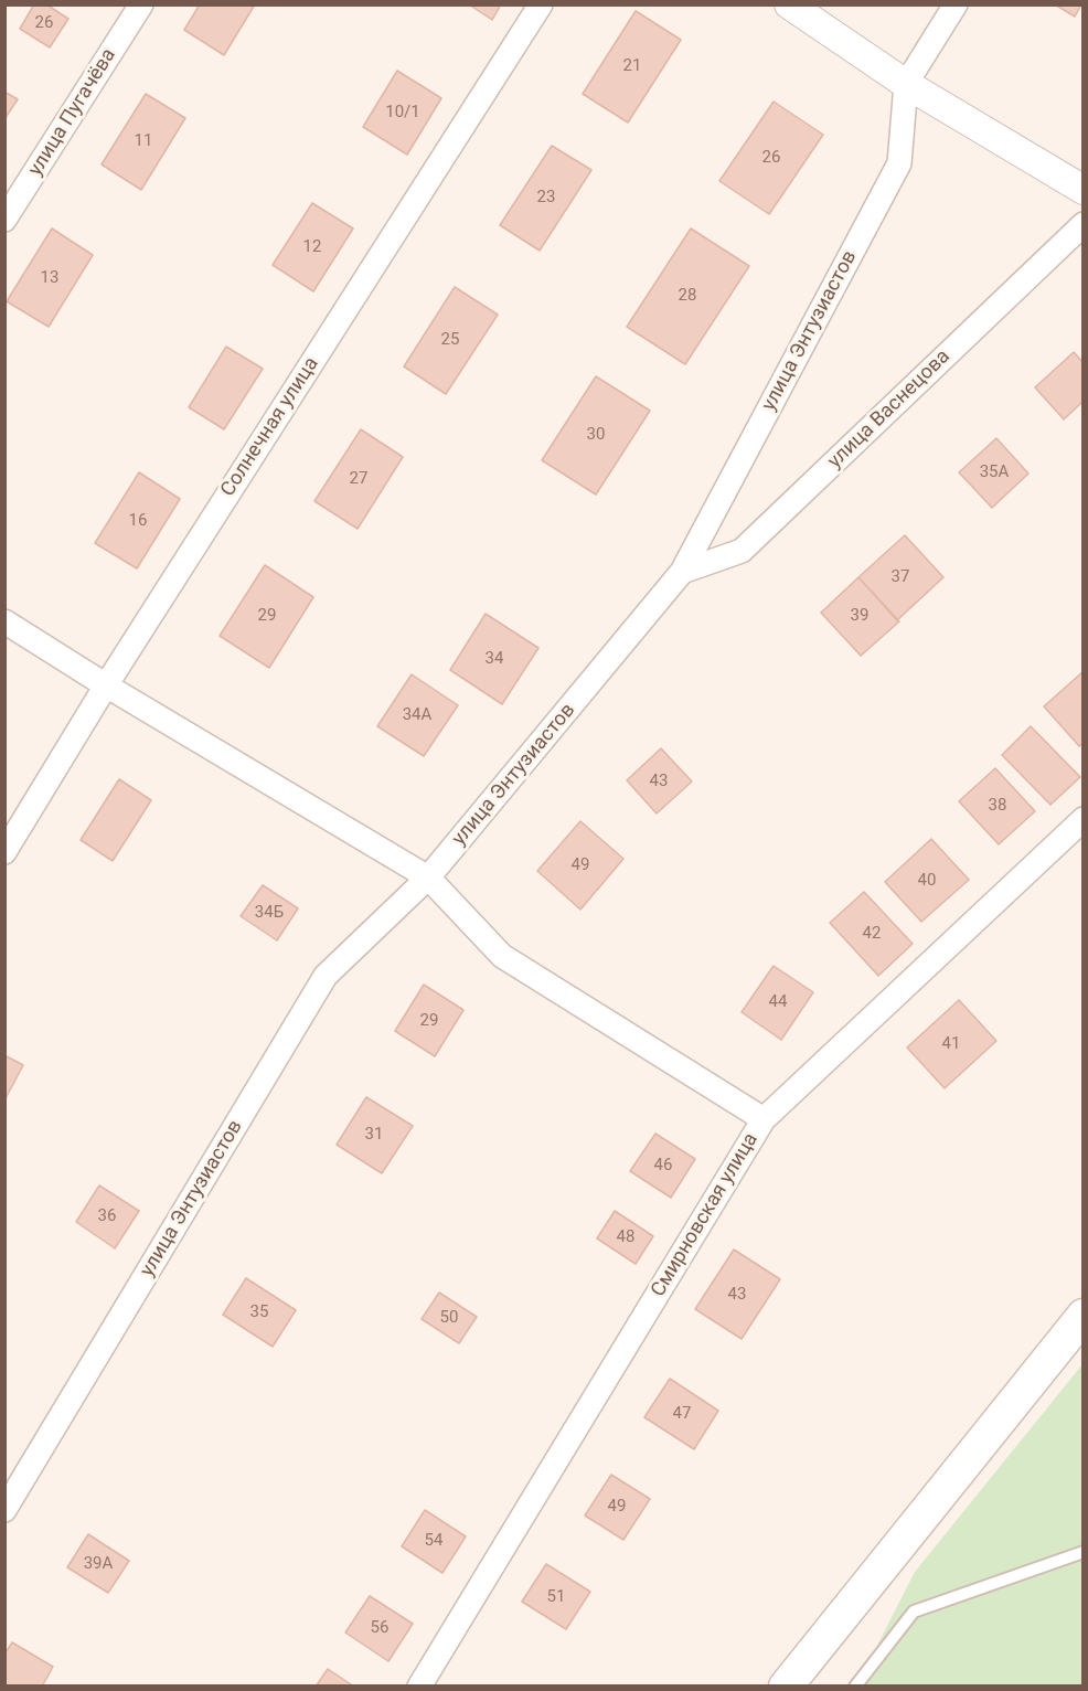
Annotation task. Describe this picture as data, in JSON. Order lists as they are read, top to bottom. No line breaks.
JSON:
{"streets":{"street":["улица Пугачёва","улица Энтузиастов","улица Васнецова","Солнечная улица","Смирновская улица"]},"crossings":[["улица Энтузиастов","улица Васнецова"]],"house_numbers":["26","21","10/1","11","26","23","12","13","28","25","30","35А","27","16","37","29","39","34","34А","43","38","49","40","34Б","42","44","29","41","31","46","36","48","43","35","50","47","49","54","39А","51","56"]}
